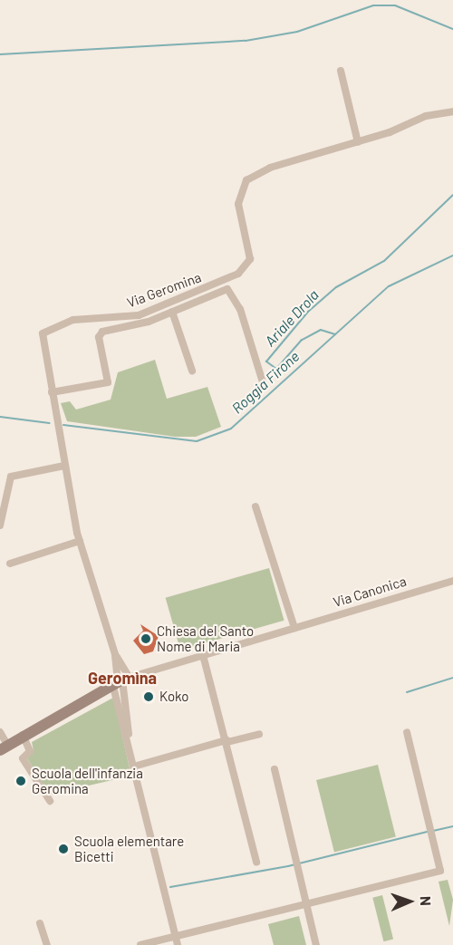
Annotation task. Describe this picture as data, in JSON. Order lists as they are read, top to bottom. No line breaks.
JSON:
{"streets":{"street":["Via Geromina","Via Canonica"]},"crossings":[["Via Geromina","Via Canonica"]],"districts":["Geromìna"],"water":["Ariale Drola","Roggia Firone"],"places":["Chiesa del Santo Nome di Maria","Koko","Scuola dell'infanzia Geromina","Scuola elementare Bicetti"],"north":"right"}
